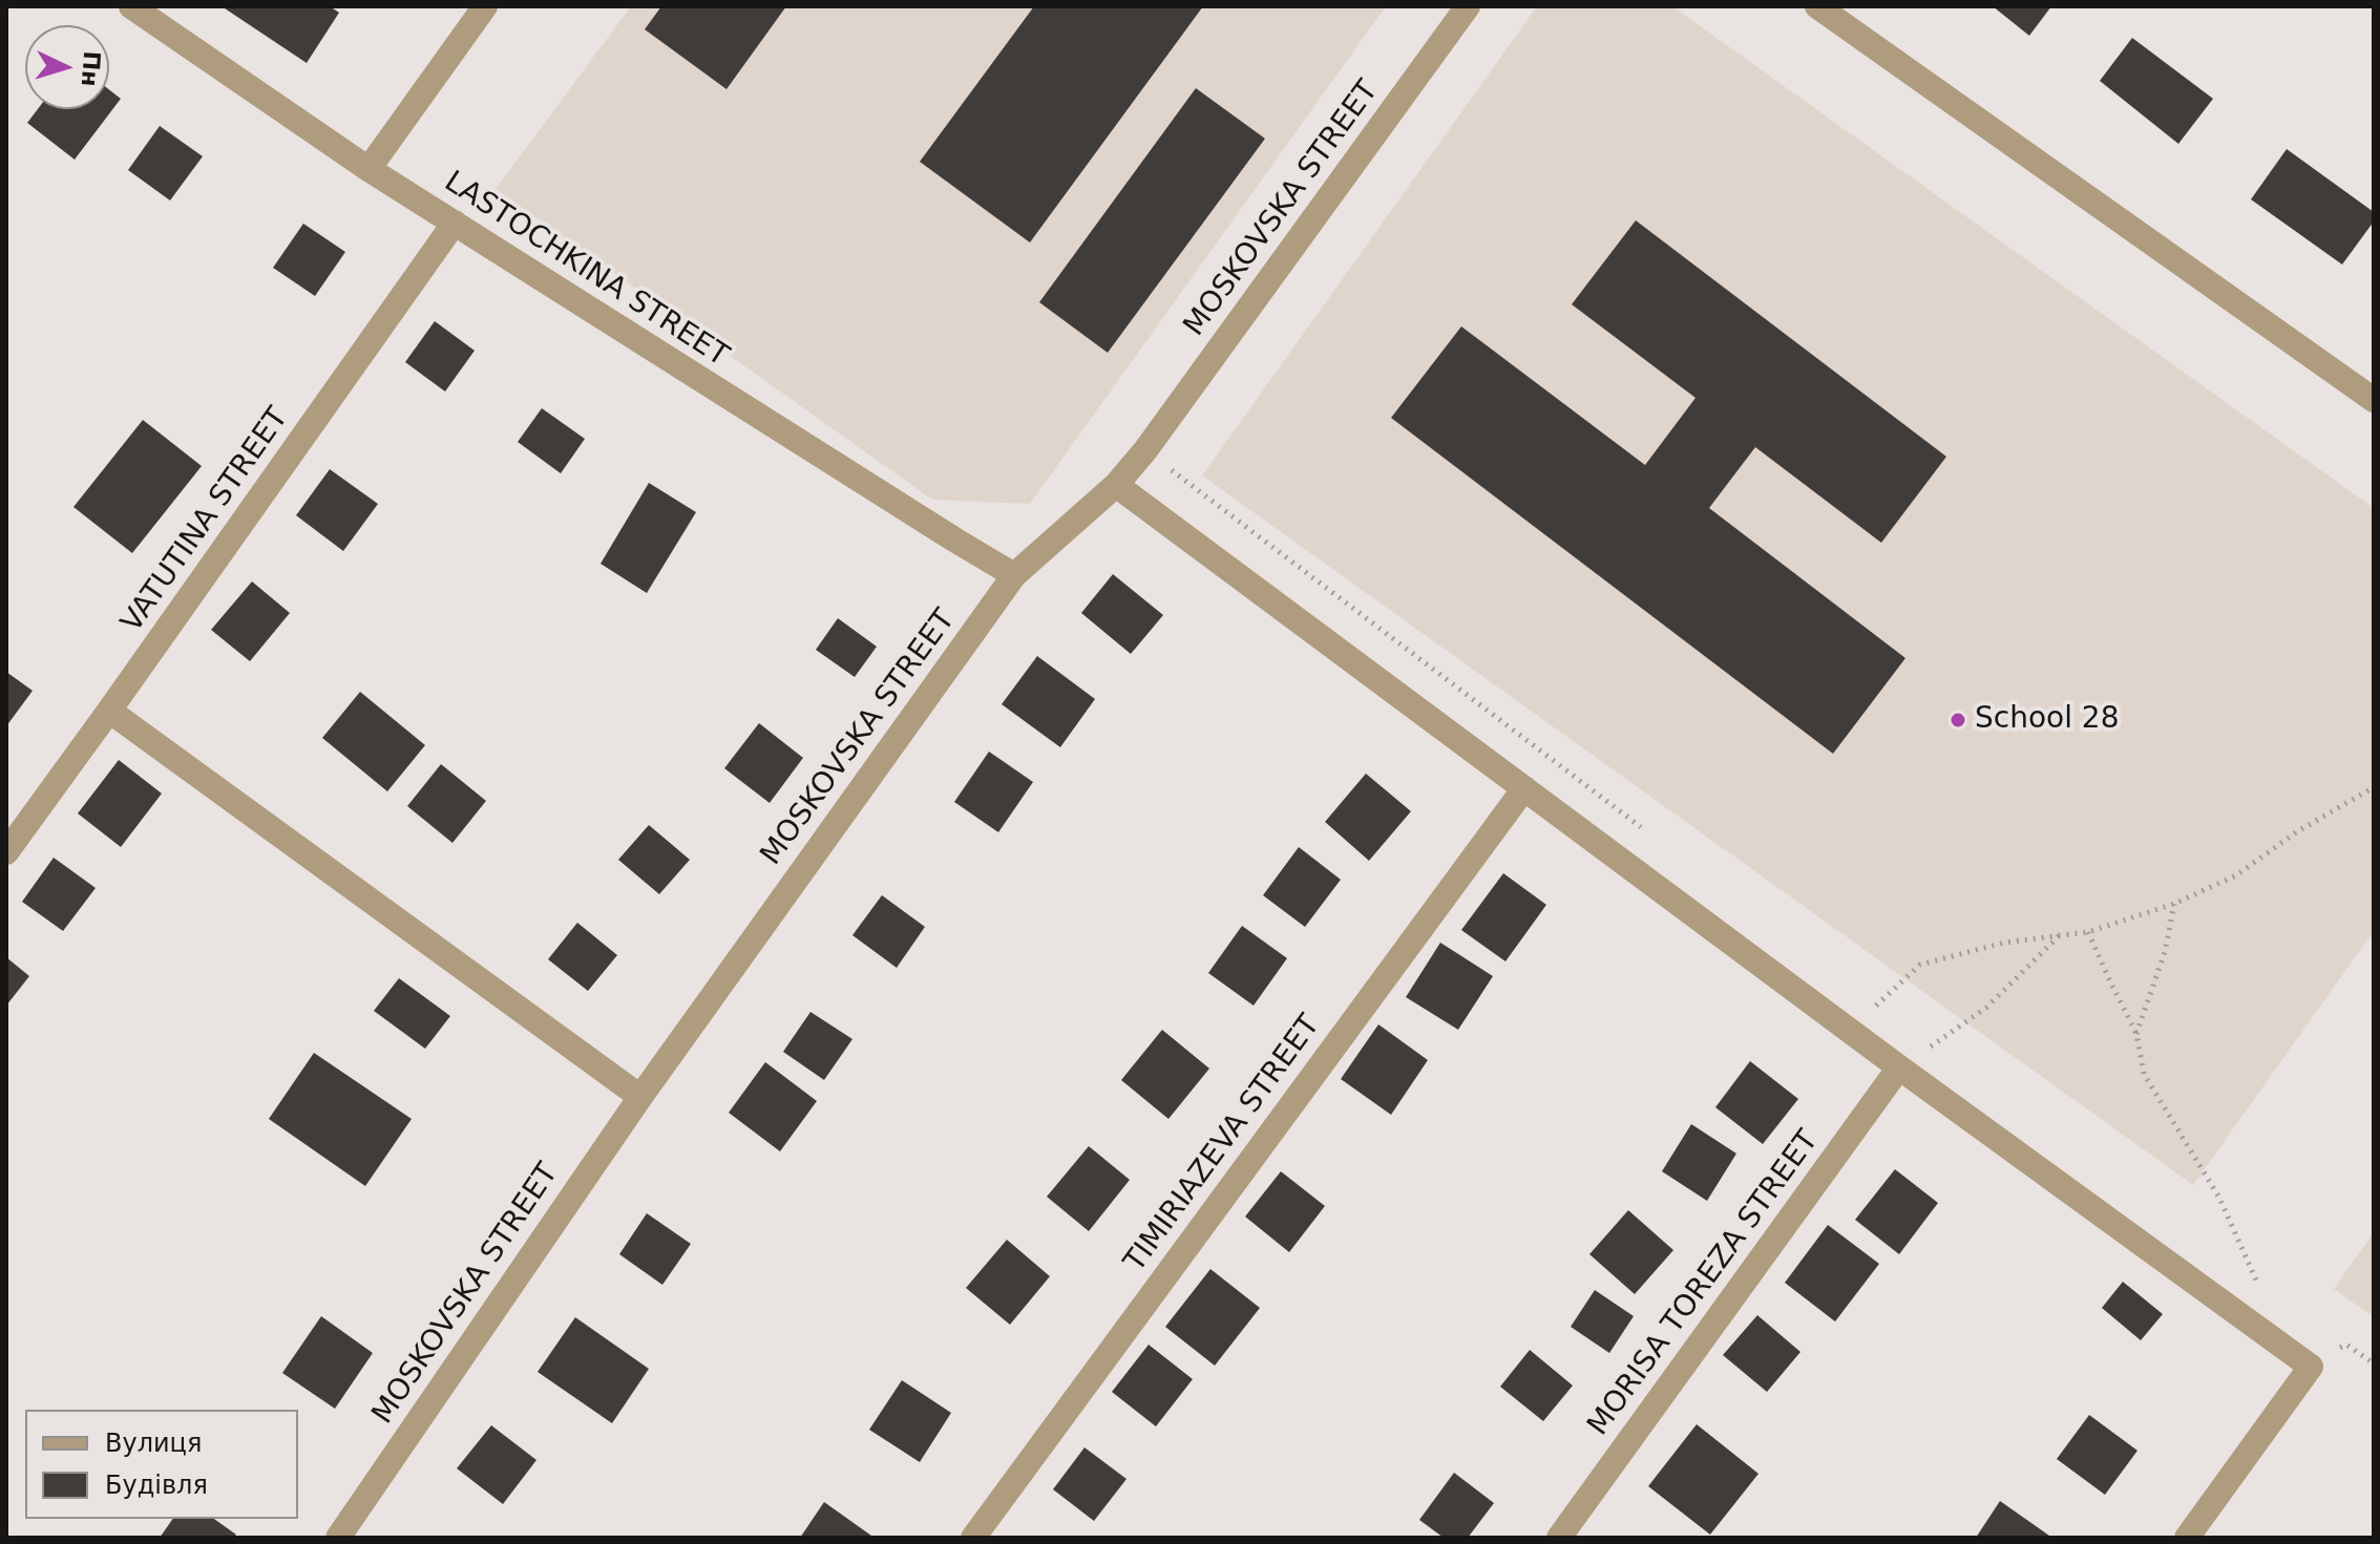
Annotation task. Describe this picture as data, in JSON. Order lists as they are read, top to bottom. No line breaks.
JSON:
{"streets":{"street":["MOSKOVSKA STREET","LASTOCHKINA STREET","VATUTINA STREET","TIMIRIAZEVA STREET","MORISA TOREZA STREET"]},"crossings":[["MOSKOVSKA STREET","LASTOCHKINA STREET"],["LASTOCHKINA STREET","VATUTINA STREET"]],"places":["School 28"],"legend":["Вулиця","Будівля"],"north":"right"}
